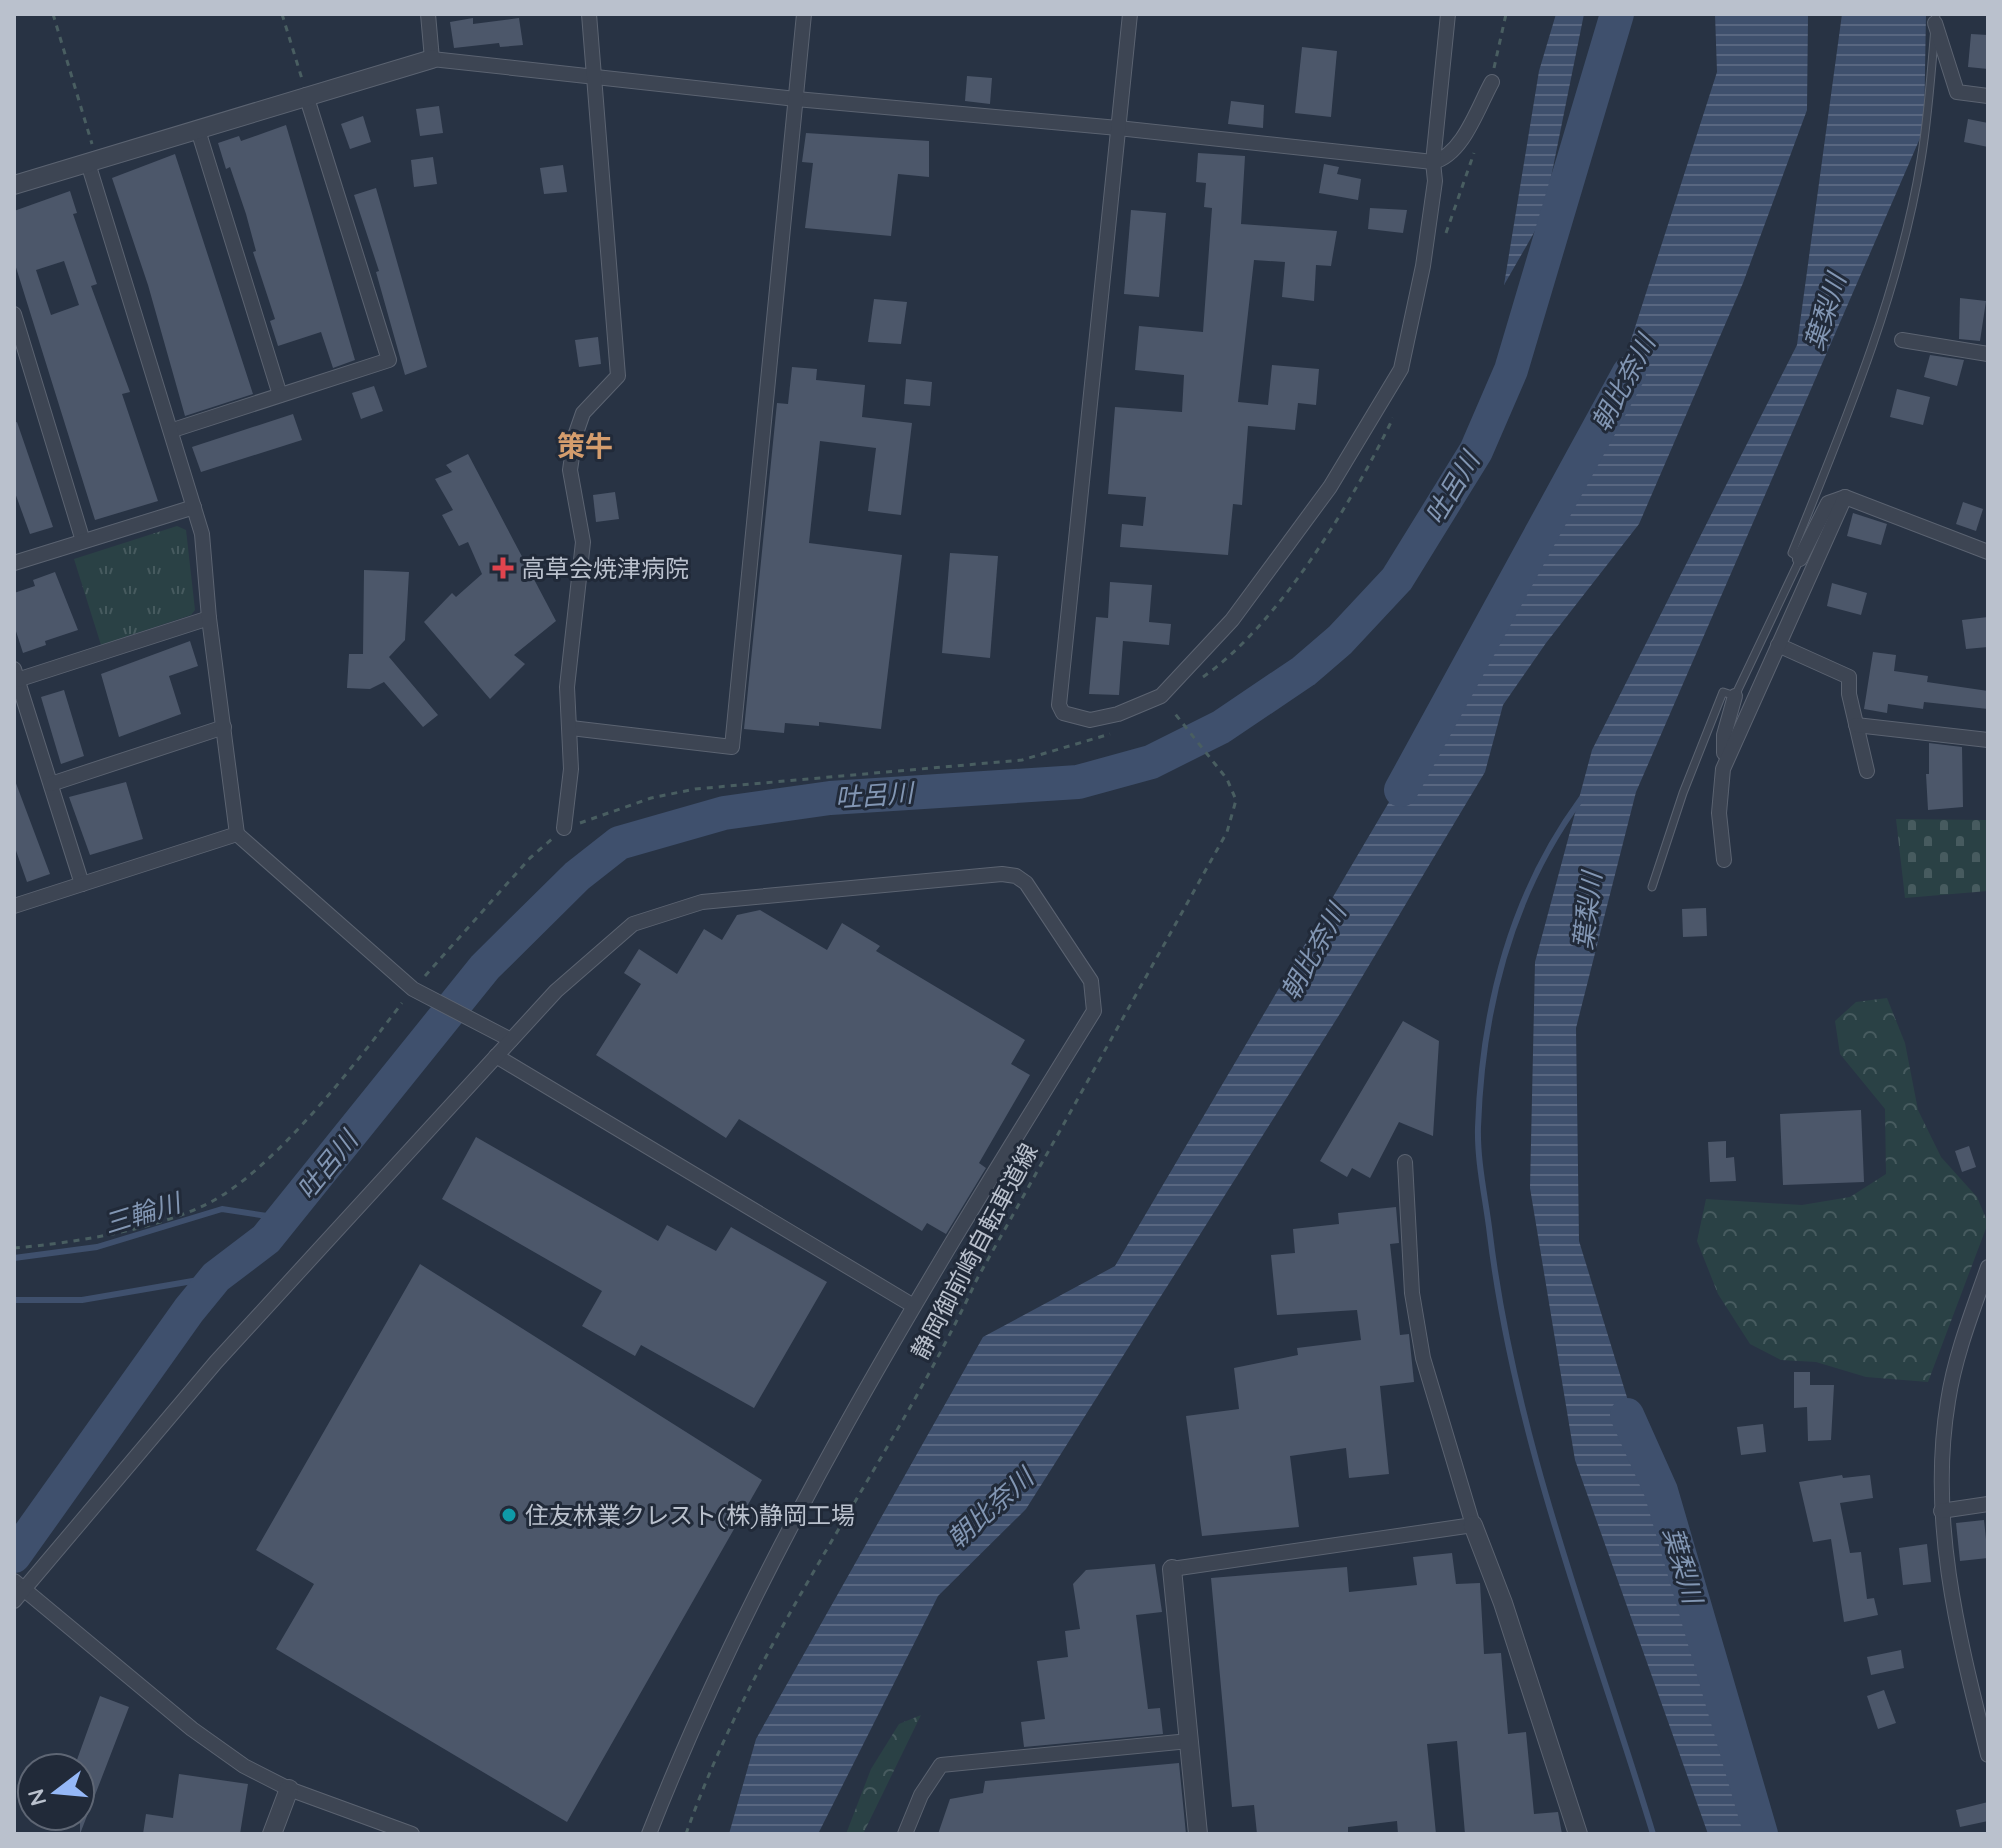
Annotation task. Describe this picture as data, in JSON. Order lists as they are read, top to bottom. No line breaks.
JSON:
{"streets":{"path":["静岡御前崎自転車道線"]},"districts":["策牛"],"water":["葉梨川","朝比奈川","吐呂川","三輪川"],"places":{"health":["高草会焼津病院"],"other":["住友林業クレスト(株)静岡工場"]},"north":"left"}
